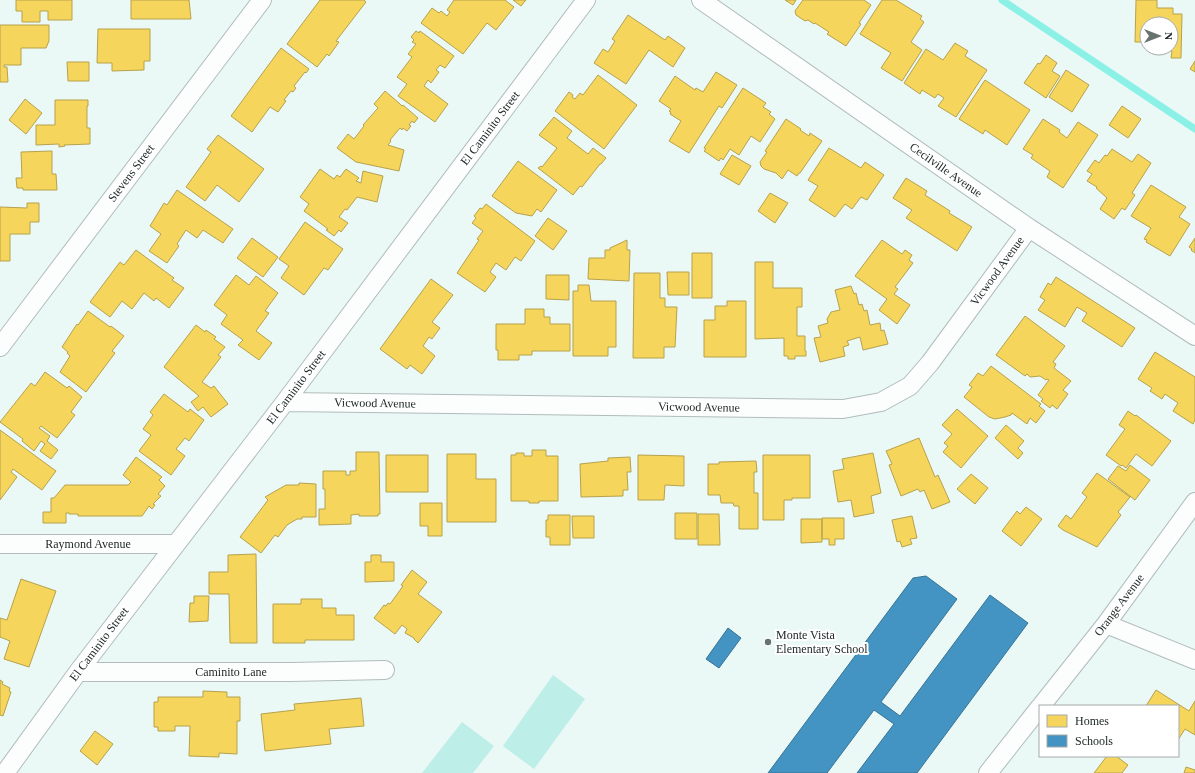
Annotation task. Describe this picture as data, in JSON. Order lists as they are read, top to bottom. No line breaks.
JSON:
{"streets":{"street":["El Caminito Street","Cecilville Avenue","Stevens Street","Vicwood Avenue","Raymond Avenue","Orange Avenue","Caminito Lane"]},"crossings":[["El Caminito Street","Vicwood Avenue"],["El Caminito Street","Raymond Avenue"],["El Caminito Street","Caminito Lane"],["Cecilville Avenue","Vicwood Avenue"]],"places":["Monte Vista Elementary School"],"legend":["Homes","Schools"],"north":"right"}
